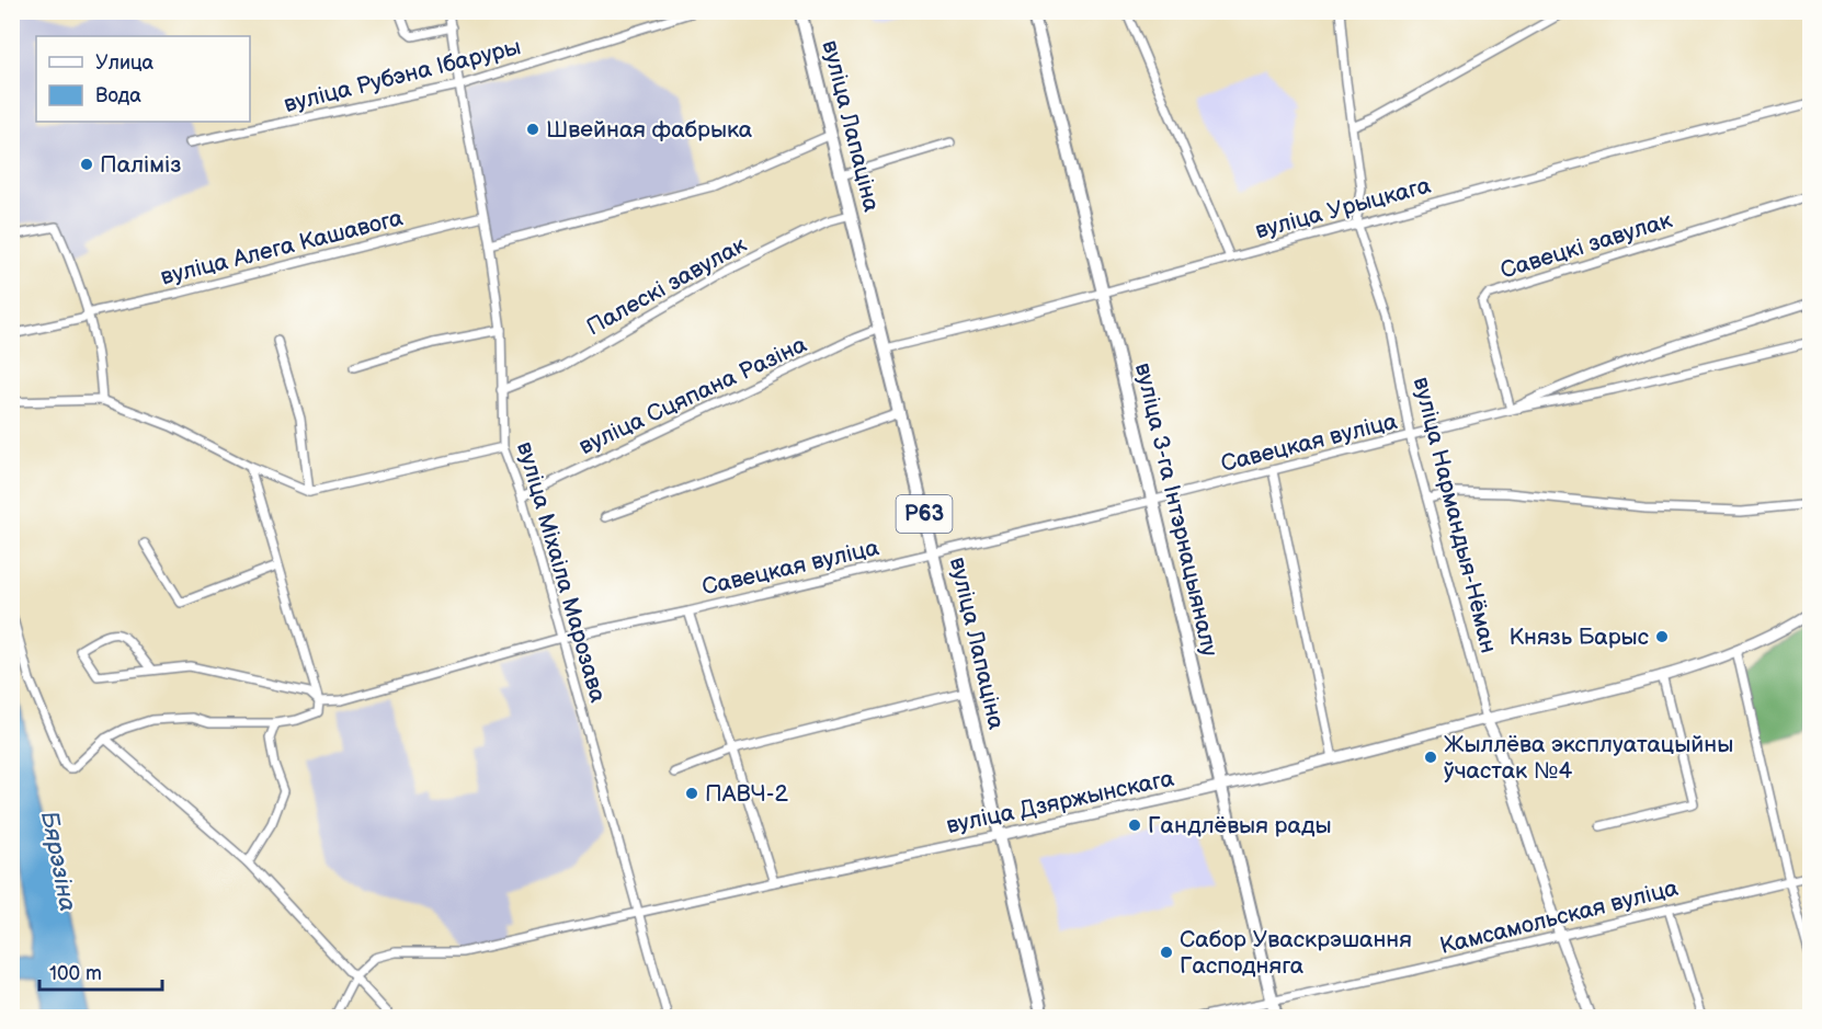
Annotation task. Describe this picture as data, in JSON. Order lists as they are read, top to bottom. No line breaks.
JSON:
{"streets":{"main road":["вуліца Лапаціна","вуліца 3-га Інтэрнацыяналу","Р63"],"street":["вуліца Рубэна Ібаруры","вуліца Урыцкага","Савецкі завулак","вуліца Алега Кашавога","Палескі завулак","вуліца Сцяпана Разіна","Савецкая вуліца","вуліца Нармандыя-Нёман","вуліца Міхаіла Марозава","вуліца Дзяржынскага","Камсамольская вуліца"]},"crossings":[["вуліца Рубэна Ібаруры","вуліца Міхаіла Марозава"],["вуліца Лапаціна","вуліца Урыцкага"],["вуліца Лапаціна","Палескі завулак"],["вуліца Лапаціна","вуліца Сцяпана Разіна"],["вуліца Лапаціна","Савецкая вуліца"],["вуліца Лапаціна","вуліца Дзяржынскага"],["вуліца Урыцкага","вуліца 3-га Інтэрнацыяналу"],["вуліца Урыцкага","вуліца Нармандыя-Нёман"],["Савецкі завулак","Савецкая вуліца"],["вуліца Алега Кашавога","вуліца Міхаіла Марозава"],["Палескі завулак","вуліца Міхаіла Марозава"],["вуліца Сцяпана Разіна","вуліца Міхаіла Марозава"],["Савецкая вуліца","вуліца 3-га Інтэрнацыяналу"],["Савецкая вуліца","вуліца Нармандыя-Нёман"],["Савецкая вуліца","вуліца Міхаіла Марозава"],["вуліца 3-га Інтэрнацыяналу","вуліца Дзяржынскага"],["вуліца 3-га Інтэрнацыяналу","Камсамольская вуліца"],["вуліца Нармандыя-Нёман","вуліца Дзяржынскага"],["вуліца Нармандыя-Нёман","Камсамольская вуліца"],["вуліца Міхаіла Марозава","вуліца Дзяржынскага"]],"water":["Бярэзіна"],"places":["Швейная фабрыка","Паліміз","Князь Барыс","Жыллёва эксплуатацыйны ўчастак №4","ПАВЧ-2","Гандлёвыя рады","Сабор Уваскрэшання Гасподняга"],"legend":["Улица","Вода"],"scale_bar":"100 m"}
